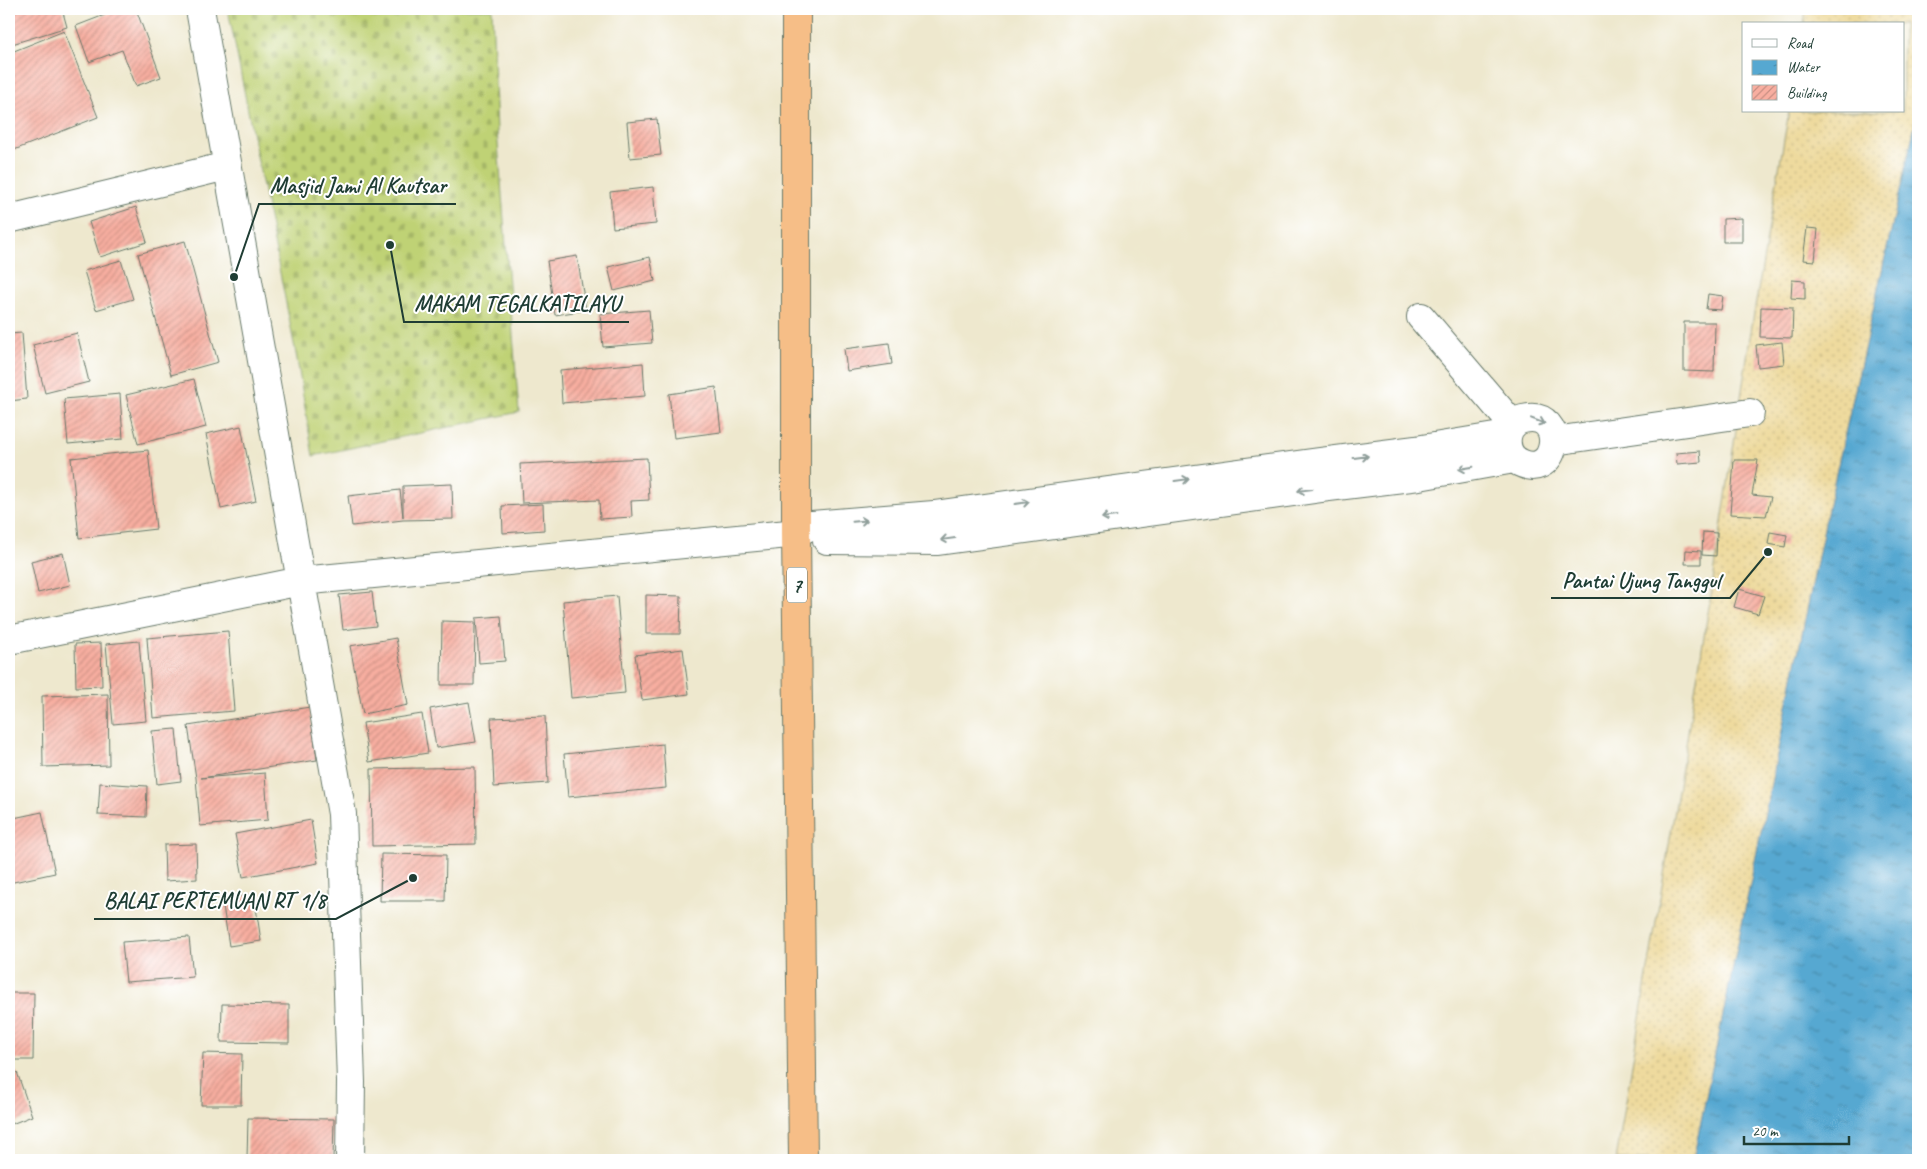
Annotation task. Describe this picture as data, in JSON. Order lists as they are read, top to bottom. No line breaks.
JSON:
{"streets":{"highway":["7"]},"places":["MAKAM TEGALKATILAYU","Masjid Jami Al Kautsar","Pantai Ujung Tanggul","BALAI PERTEMUAN RT 1/8"],"legend":["Road","Water","Building"],"scale_bar":"20 m"}
